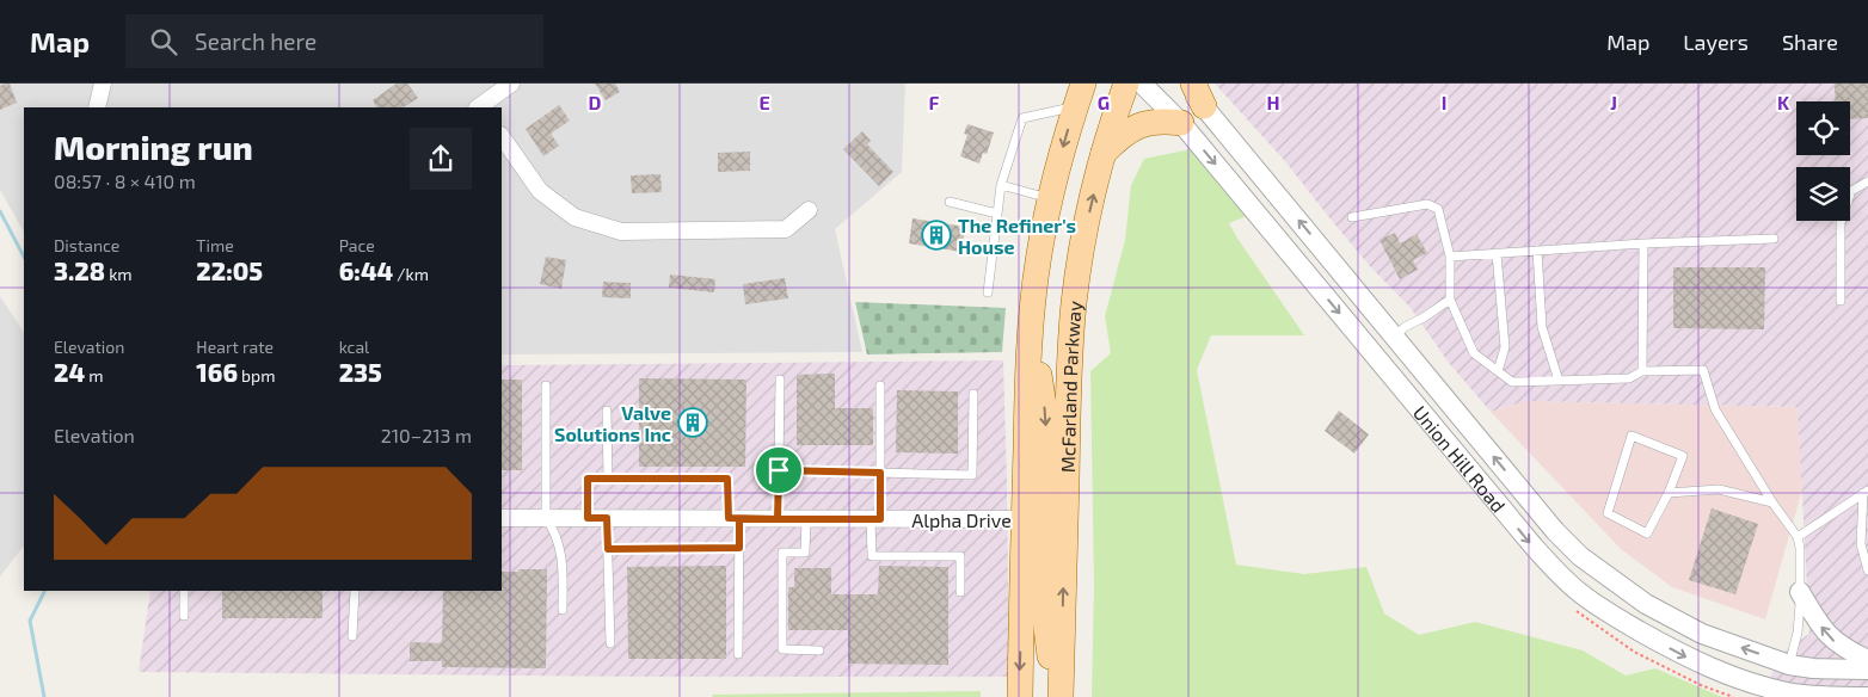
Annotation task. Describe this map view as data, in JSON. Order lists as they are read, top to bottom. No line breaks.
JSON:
{"streets":{"main road":["McFarland Parkway"],"street":["Union Hill Road","Alpha Drive"]},"crossings":[["McFarland Parkway","Alpha Drive"]],"places":{"building":["The Refiner's House","Valve Solutions Inc"]},"page":{"header":"Map","search":"Search here","nav":["Map","Layers","Share"],"heading":["Morning run","08:57 · 8 × 410 m"],"stats":[["Distance","3.28 km"],["Time","22:05"],["Pace","6:44 /km"],["Elevation","24 m"],["Heart rate","166 bpm"],["kcal","235"]],"chart":["Elevation","210–213 m"]},"grid":{"columns":["D","E","F","G","H","I","J","K"]}}
